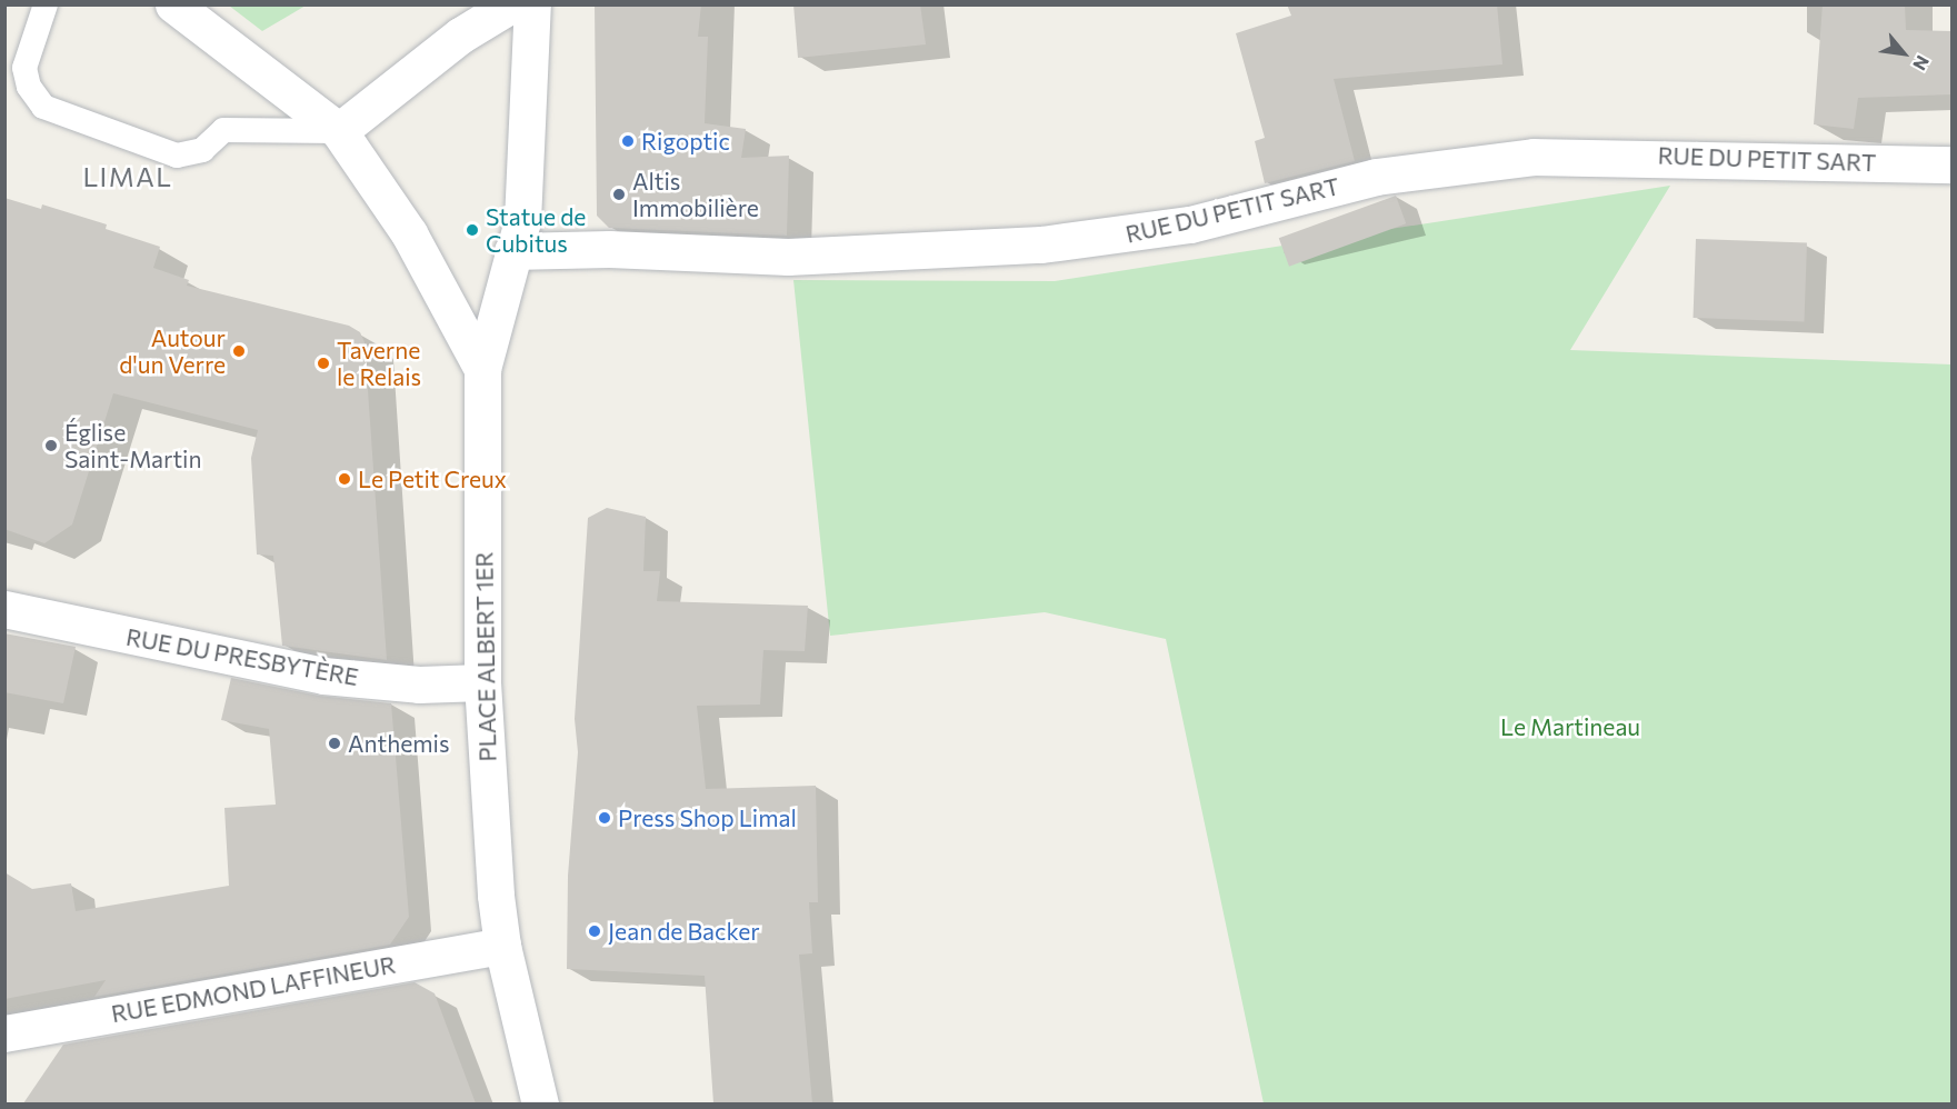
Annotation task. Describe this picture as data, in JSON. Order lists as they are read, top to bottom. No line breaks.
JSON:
{"streets":{"street":["RUE DU PETIT SART","RUE DU PRESBYTÈRE","PLACE ALBERT 1ER","RUE EDMOND LAFFINEUR"]},"crossings":[["RUE DU PETIT SART","PLACE ALBERT 1ER"],["RUE DU PRESBYTÈRE","PLACE ALBERT 1ER"],["PLACE ALBERT 1ER","RUE EDMOND LAFFINEUR"]],"districts":["LIMAL"],"parks":["Le Martineau"],"places":["Rigoptic","Altis Immobilière","Statue de Cubitus","Autour d'un Verre","Taverne le Relais","Église Saint-Martin","Le Petit Creux","Anthemis","Press Shop Limal","Jean de Backer"],"north":"bottom right"}
